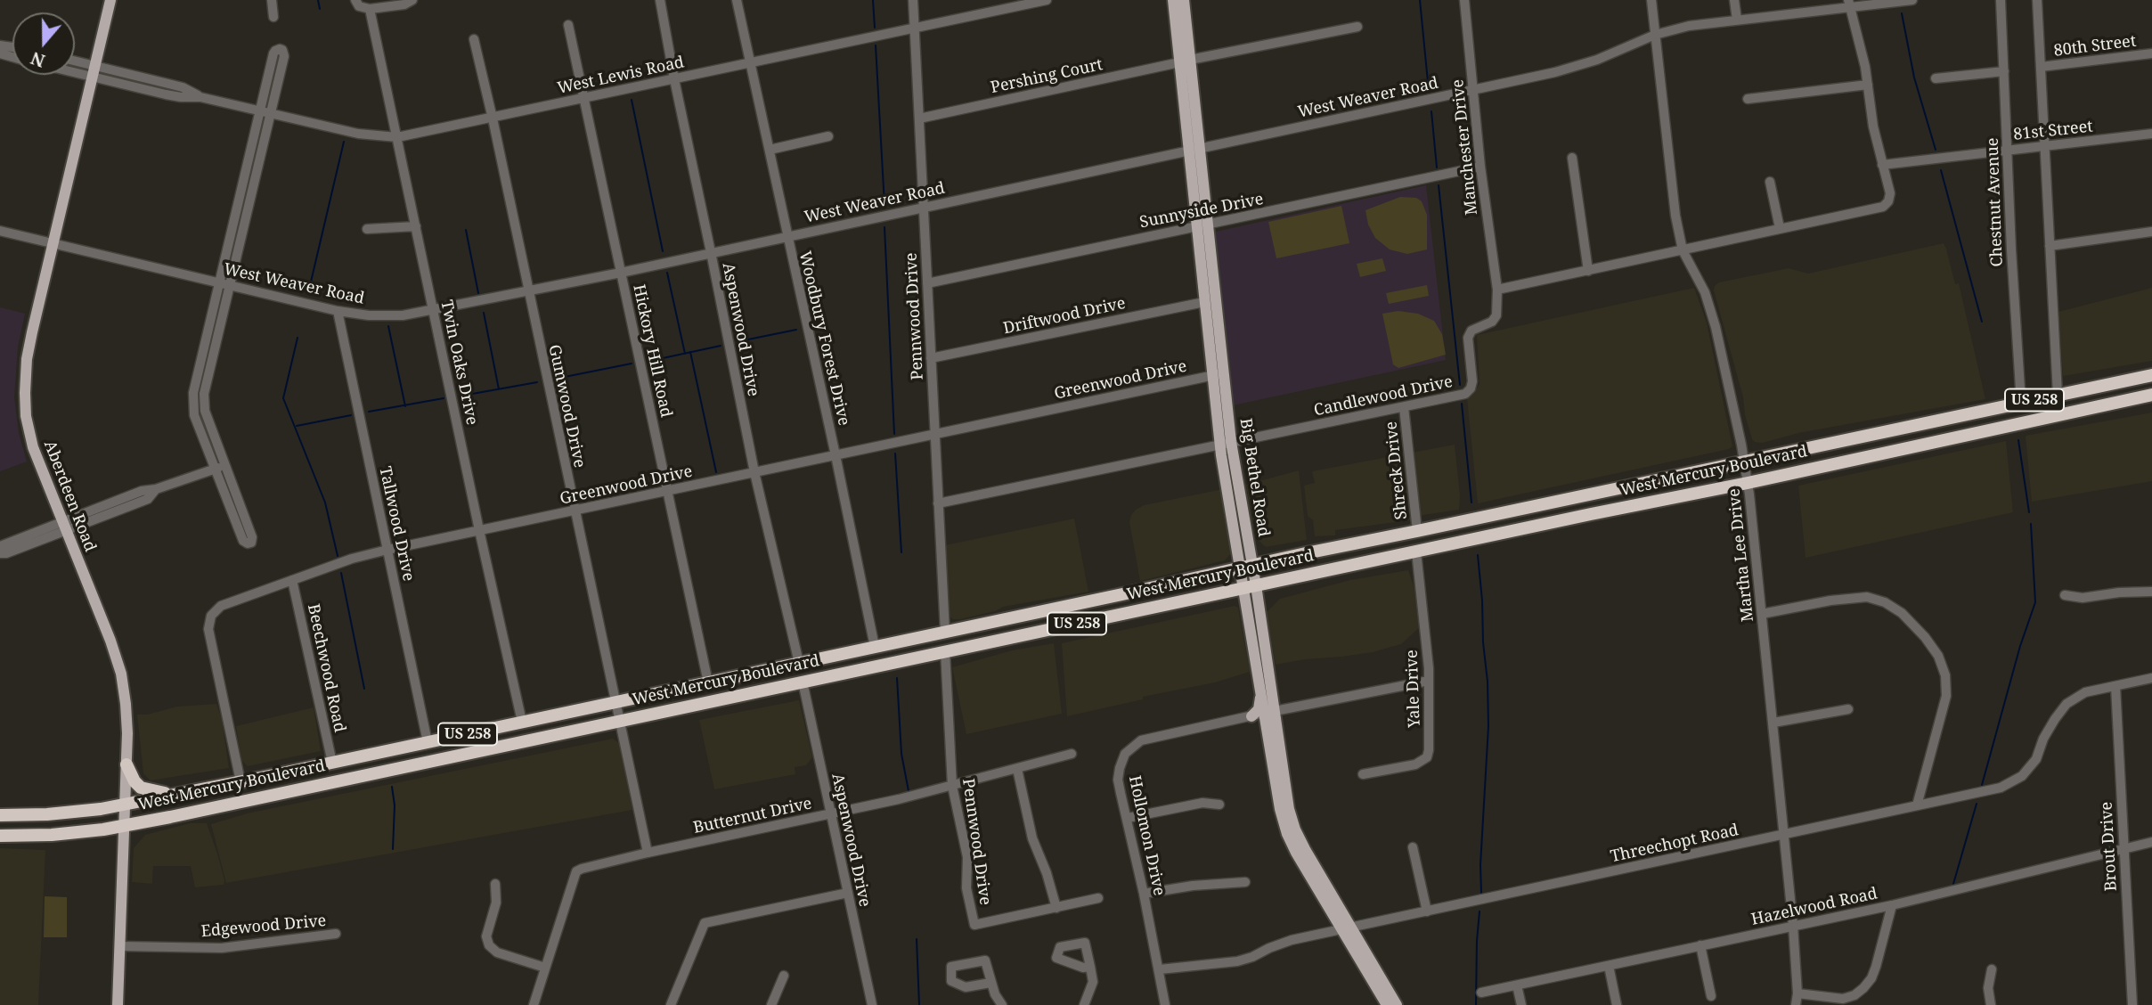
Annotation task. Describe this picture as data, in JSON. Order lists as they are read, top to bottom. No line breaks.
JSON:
{"streets":{"highway":["US 258","West Mercury Boulevard"],"main road":["Big Bethel Road","Aberdeen Road"],"street":["80th Street","West Lewis Road","Pershing Court","West Weaver Road","81st Street","Manchester Drive","Chestnut Avenue","Sunnyside Drive","Pennwood Drive","Driftwood Drive","Aspenwood Drive","Woodbury Forest Drive","Hickory Hill Road","Twin Oaks Drive","Greenwood Drive","Candlewood Drive","Gumwood Drive","Shreck Drive","Tallwood Drive","Martha Lee Drive","Beechwood Road","Yale Drive","Butternut Drive","Hollomon Drive","Threechopt Road","Brout Drive","Hazelwood Road","Edgewood Drive"]},"crossings":[["West Lewis Road","Pennwood Drive"],["West Lewis Road","Aspenwood Drive"],["West Lewis Road","Woodbury Forest Drive"],["West Lewis Road","Hickory Hill Road"],["West Lewis Road","Twin Oaks Drive"],["West Lewis Road","Gumwood Drive"],["West Lewis Road","Aberdeen Road"],["Pershing Court","Pennwood Drive"],["Pershing Court","Big Bethel Road"],["West Weaver Road","Manchester Drive"],["West Weaver Road","Pennwood Drive"],["West Weaver Road","Aspenwood Drive"],["West Weaver Road","Woodbury Forest Drive"],["West Weaver Road","Hickory Hill Road"],["West Weaver Road","Twin Oaks Drive"],["West Weaver Road","Gumwood Drive"],["West Weaver Road","Big Bethel Road"],["West Weaver Road","Aberdeen Road"],["West Weaver Road","Tallwood Drive"],["West Weaver Road","Martha Lee Drive"],["81st Street","Chestnut Avenue"],["Manchester Drive","Sunnyside Drive"],["Manchester Drive","Candlewood Drive"],["Chestnut Avenue","West Mercury Boulevard"],["Sunnyside Drive","Pennwood Drive"],["Sunnyside Drive","Big Bethel Road"],["Pennwood Drive","Driftwood Drive"],["Pennwood Drive","Greenwood Drive"],["Pennwood Drive","Candlewood Drive"],["Pennwood Drive","West Mercury Boulevard"],["Pennwood Drive","Butternut Drive"],["Driftwood Drive","Big Bethel Road"],["Aspenwood Drive","Greenwood Drive"],["Aspenwood Drive","West Mercury Boulevard"],["Aspenwood Drive","Butternut Drive"],["Woodbury Forest Drive","Greenwood Drive"],["Woodbury Forest Drive","West Mercury Boulevard"],["Hickory Hill Road","Greenwood Drive"],["Hickory Hill Road","West Mercury Boulevard"],["Twin Oaks Drive","Greenwood Drive"],["Twin Oaks Drive","West Mercury Boulevard"],["Greenwood Drive","Gumwood Drive"],["Greenwood Drive","West Mercury Boulevard"],["Greenwood Drive","Big Bethel Road"],["Greenwood Drive","Tallwood Drive"],["Greenwood Drive","Beechwood Road"],["Candlewood Drive","Shreck Drive"],["Candlewood Drive","Big Bethel Road"],["Gumwood Drive","West Mercury Boulevard"],["Gumwood Drive","Butternut Drive"],["Shreck Drive","West Mercury Boulevard"],["West Mercury Boulevard","Big Bethel Road"],["West Mercury Boulevard","Aberdeen Road"],["West Mercury Boulevard","Tallwood Drive"],["West Mercury Boulevard","Martha Lee Drive"],["West Mercury Boulevard","Beechwood Road"],["West Mercury Boulevard","Yale Drive"],["Big Bethel Road","Hollomon Drive"],["Big Bethel Road","Threechopt Road"],["Aberdeen Road","Edgewood Drive"],["Martha Lee Drive","Threechopt Road"],["Martha Lee Drive","Hazelwood Road"],["Hollomon Drive","Threechopt Road"],["Threechopt Road","Brout Drive"],["Brout Drive","Hazelwood Road"]],"north":"bottom"}
